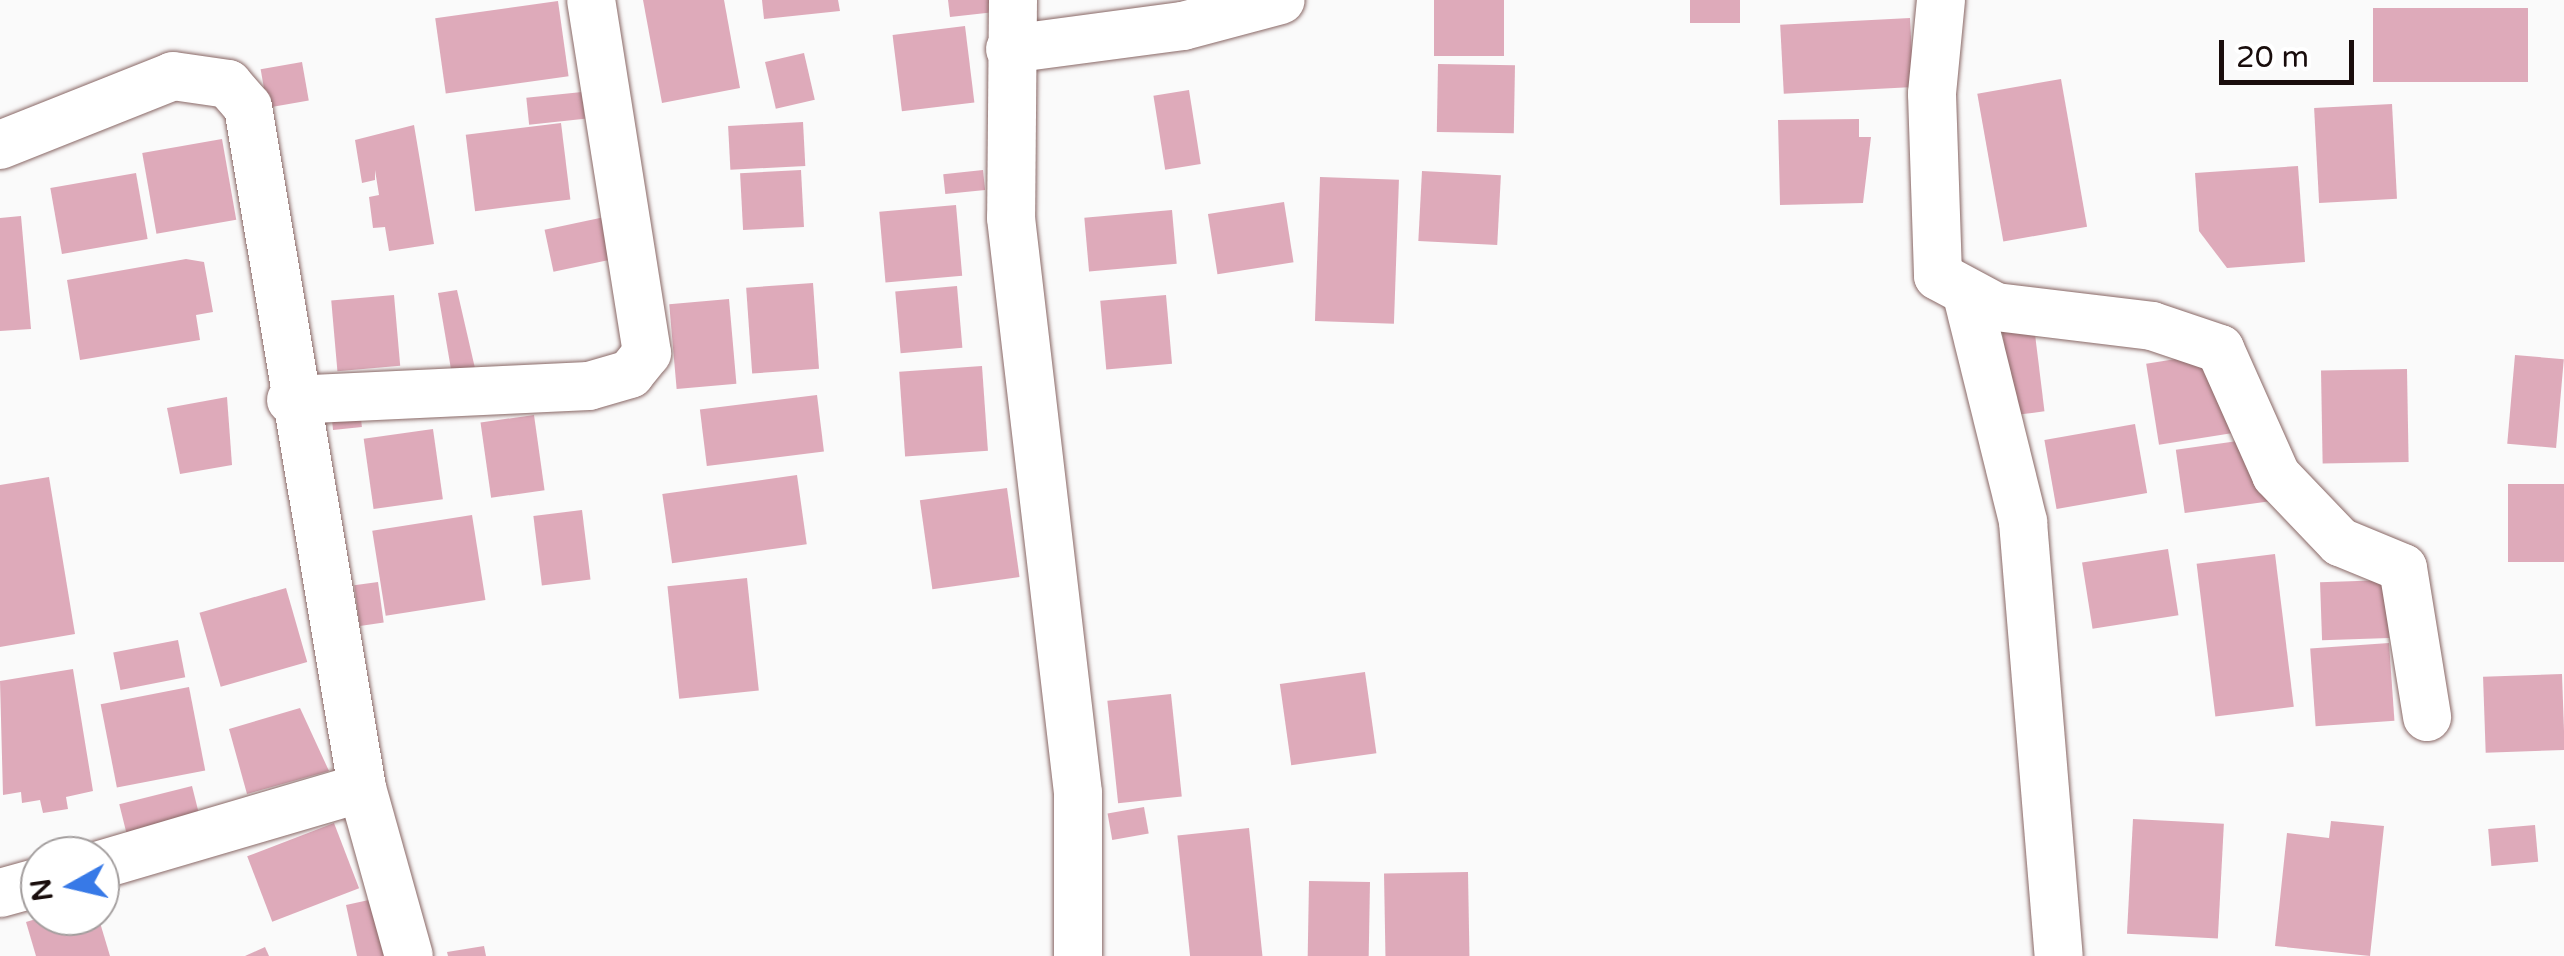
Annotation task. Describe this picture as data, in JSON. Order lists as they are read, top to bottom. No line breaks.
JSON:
{"scale_bar":"20 m","north":"left"}
